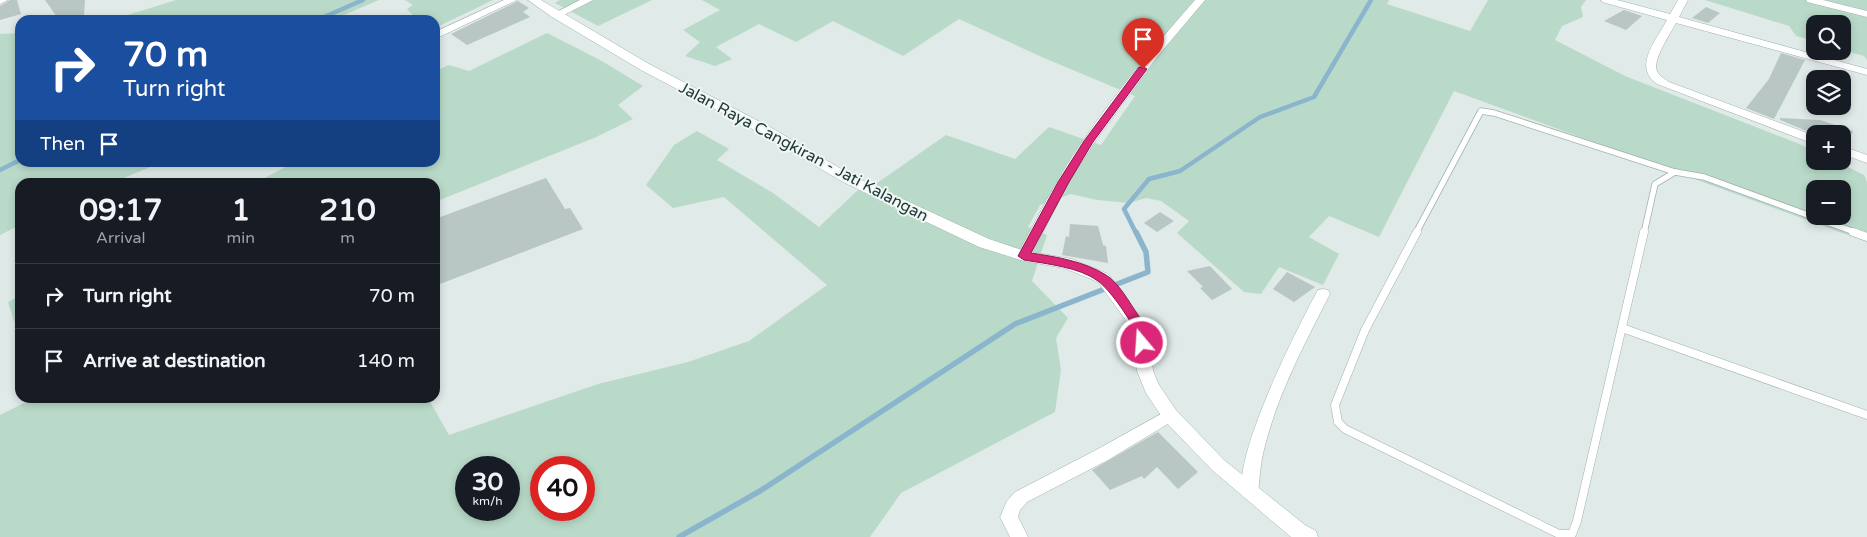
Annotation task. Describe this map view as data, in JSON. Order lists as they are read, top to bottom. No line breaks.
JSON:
{"streets":{"street":["Jalan Raya Cangkiran - Jati Kalangan"]},"page":{"map_buttons":["+","−"],"turn":["70 m","Turn right"],"then":"Then","eta":["09:17","Arrival","1","min","210","m"],"list":[{"name":"Turn right","value":"70 m"},{"name":"Arrive at destination","value":"140 m"}],"speed":"30 km/h","limit":"40"}}
